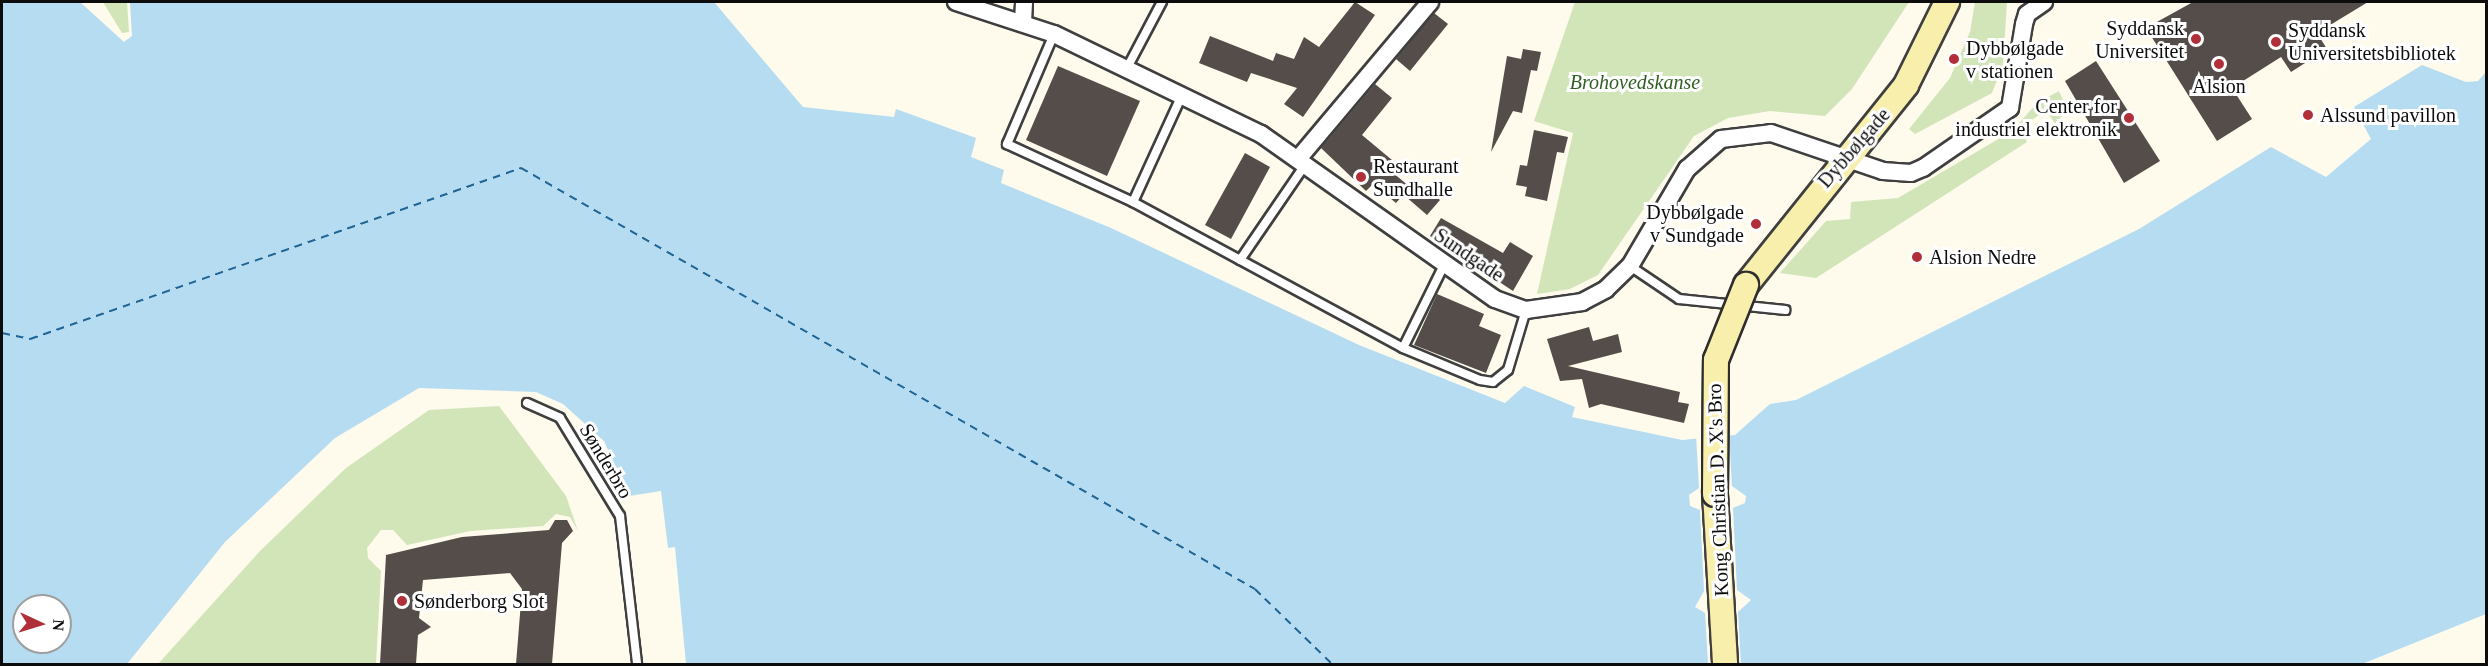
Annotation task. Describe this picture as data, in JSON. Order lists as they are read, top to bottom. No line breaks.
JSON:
{"streets":{"street":["Dybbølgade","Sundgade","Kong Christian D. X's Bro"],"lane":["Sønderbro"]},"crossings":[["Dybbølgade","Sundgade"],["Dybbølgade","Kong Christian D. X's Bro"]],"parks":["Brohovedskanse"],"places":["Syddansk Universitet","Syddansk Universitetsbibliotek","Dybbølgade v stationen","Alsion","Alssund pavillon","Center for industriel elektronik","Restaurant Sundhalle","Dybbølgade v Sundgade","Alsion Nedre","Sønderborg Slot"],"north":"right"}
